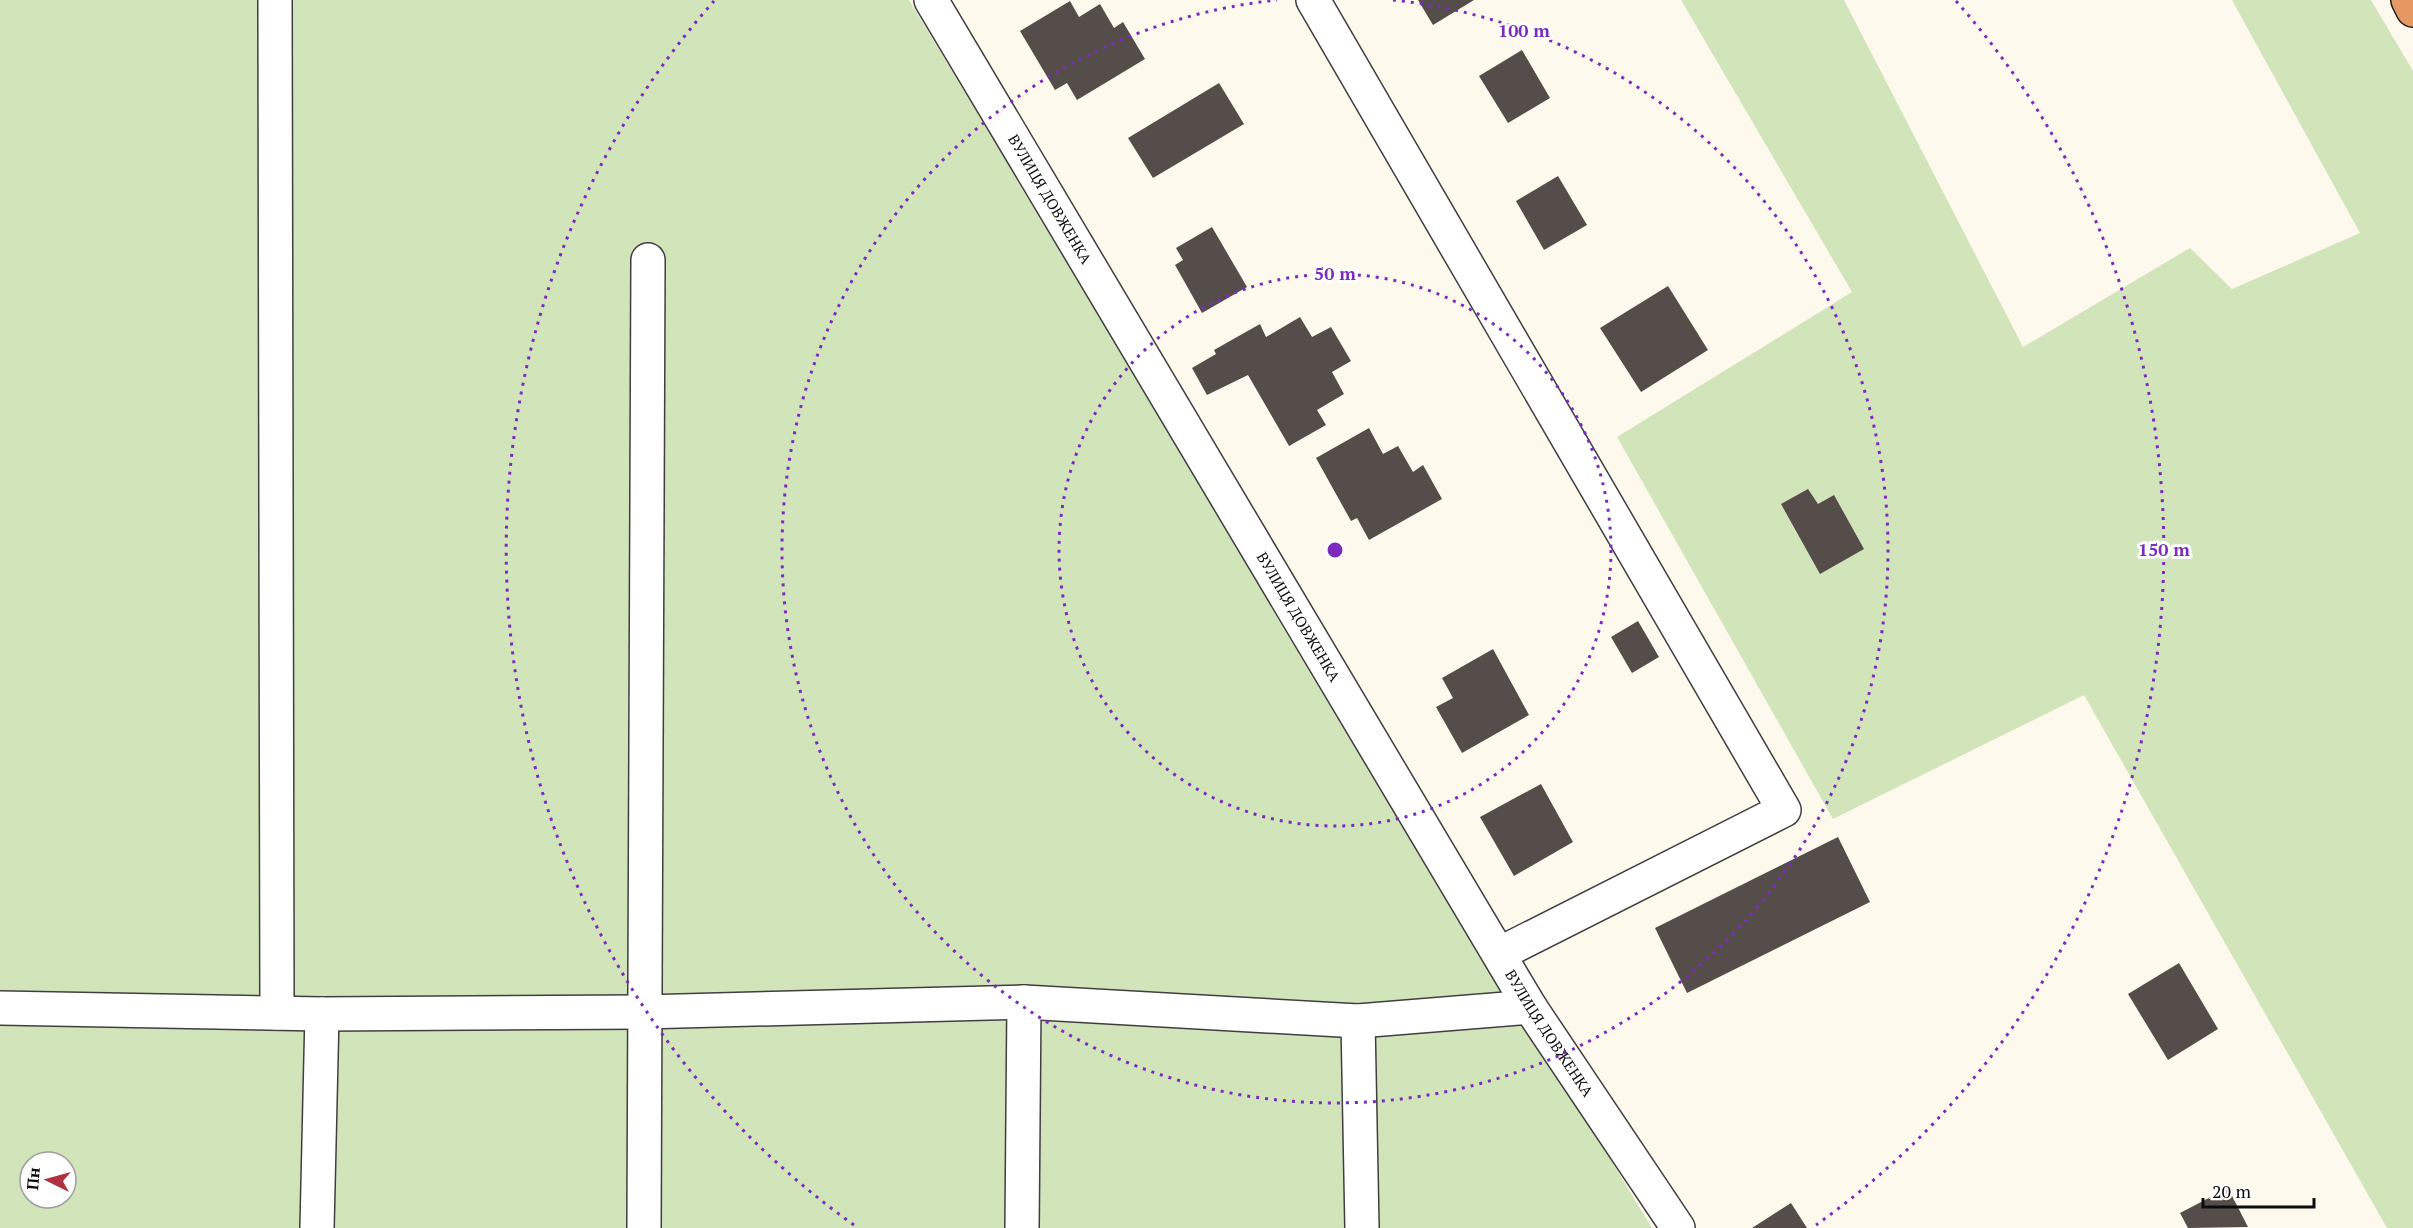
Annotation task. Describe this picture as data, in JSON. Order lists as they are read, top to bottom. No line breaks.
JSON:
{"streets":{"street":["ВУЛИЦЯ ДОВЖЕНКА"]},"scale_bar":"20 m","north":"left","rings":["100 m","50 m","150 m"]}
